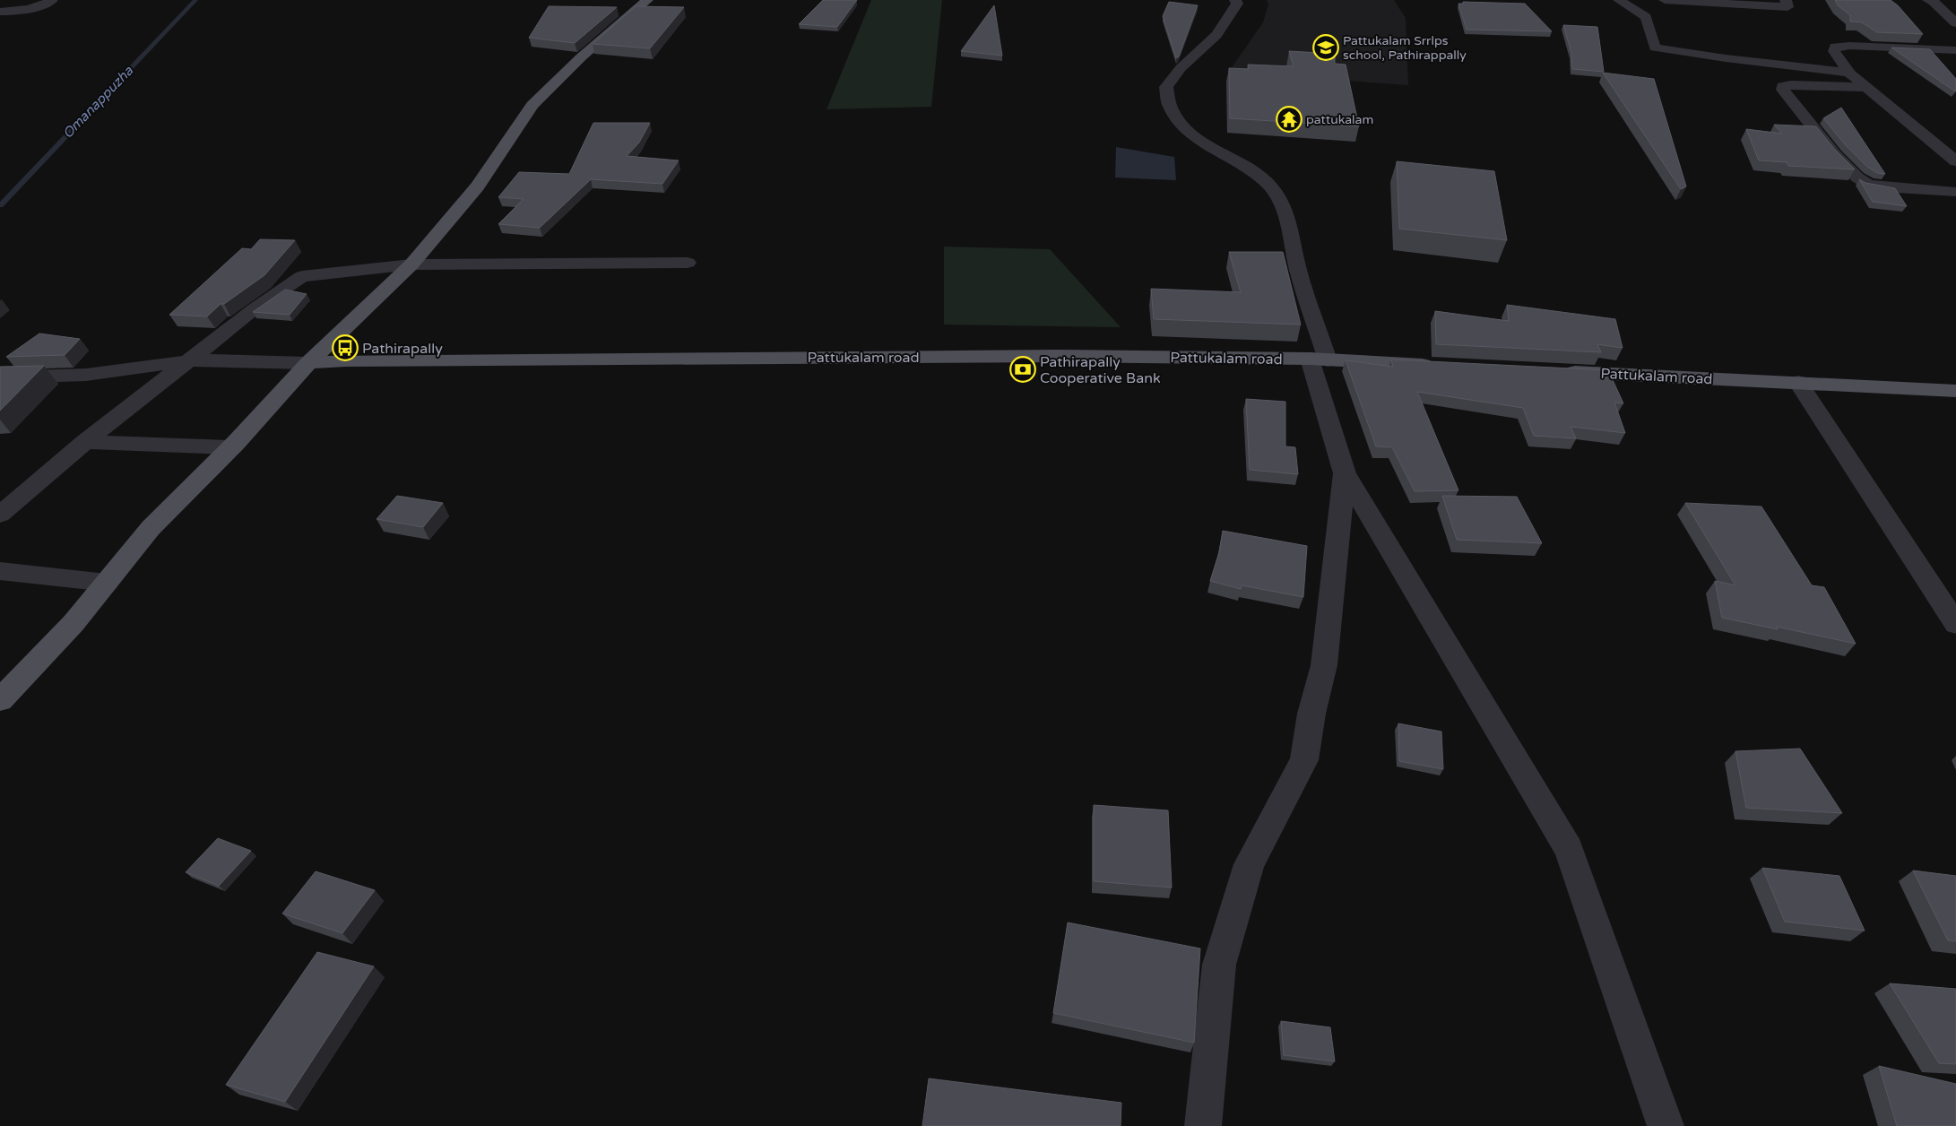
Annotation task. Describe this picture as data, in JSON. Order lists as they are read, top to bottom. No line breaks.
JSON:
{"streets":{"main road":["Pattukalam road"]},"water":["Omanappuzha"],"places":{"school or university":["Pattukalam Srrlps school, Pathirappally"],"temple":["pattukalam"],"bus stop":["Pathirapally"],"bank":["Pathirapally Cooperative Bank"]}}
